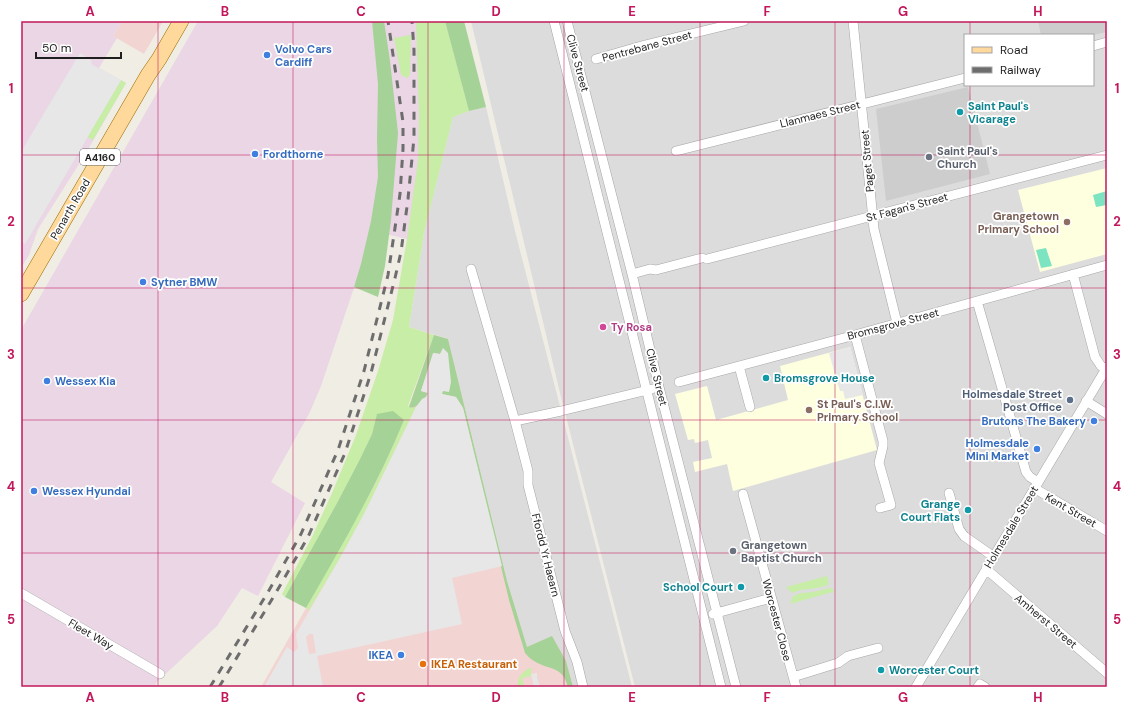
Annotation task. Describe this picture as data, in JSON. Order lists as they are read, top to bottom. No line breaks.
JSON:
{"streets":{"main road":["A4160","Penarth Road"],"street":["Pentrebane Street","Clive Street","Llanmaes Street","Paget Street","St Fagan's Street","Bromsgrove Street","Kent Street","Holmesdale Street","Ffordd Yr Haearn","Worcester Close","Amherst Street","Fleet Way"]},"crossings":[["Clive Street","St Fagan's Street"],["Llanmaes Street","Paget Street"],["Paget Street","St Fagan's Street"],["Paget Street","Bromsgrove Street"],["Bromsgrove Street","Kent Street"],["Kent Street","Holmesdale Street"],["Holmesdale Street","Amherst Street"]],"places":["Volvo Cars Cardiff","Saint Paul's Vicarage","Fordthorne","Saint Paul's Church","Grangetown Primary School","Sytner BMW","Ty Rosa","Bromsgrove House","Wessex Kia","Holmesdale Street Post Office","St Paul's C.I.W. Primary School","Brutons The Bakery","Holmesdale Mini Market","Wessex Hyundai","Grange Court Flats","Grangetown Baptist Church","School Court","IKEA","IKEA Restaurant","Worcester Court"],"legend":["Road","Railway"],"scale_bar":"50 m","grid":{"columns":["A","B","C","D","E","F","G","H"],"rows":["1","2","3","4","5"]}}
